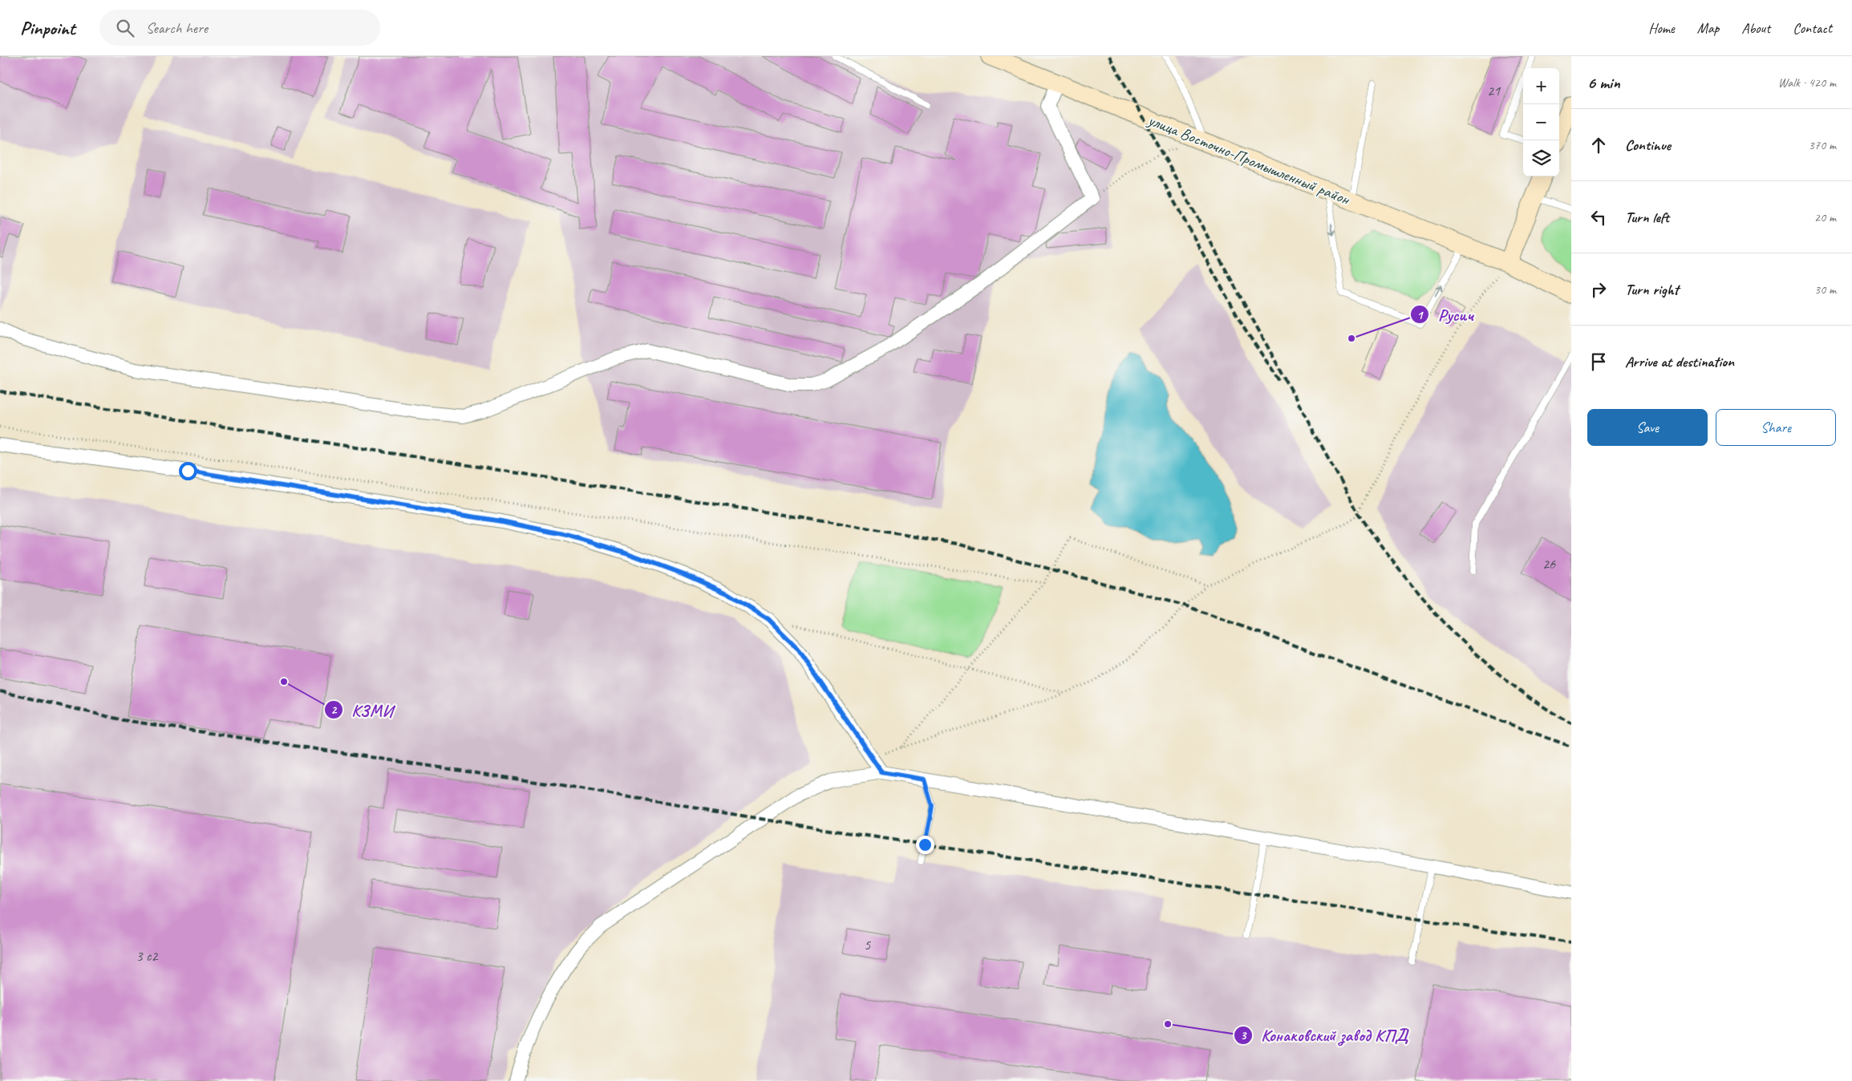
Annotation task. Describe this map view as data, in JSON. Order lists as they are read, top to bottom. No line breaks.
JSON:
{"streets":{"street":["улица Восточно-Промышленный район"]},"places":["Русич","КЗМИ","Конаковский завод КПД"],"house_numbers":["21","26","5","3 с2"],"page":{"header":"Pinpoint","search":"Search here","nav":["Home","Map","About","Contact"],"heading":["6 min","Walk · 420 m"],"map_buttons":["+","−"],"list":[["Continue","370 m"],["Turn left","20 m"],["Turn right","30 m"],"Arrive at destination"],"buttons":["Save","Share"]}}
